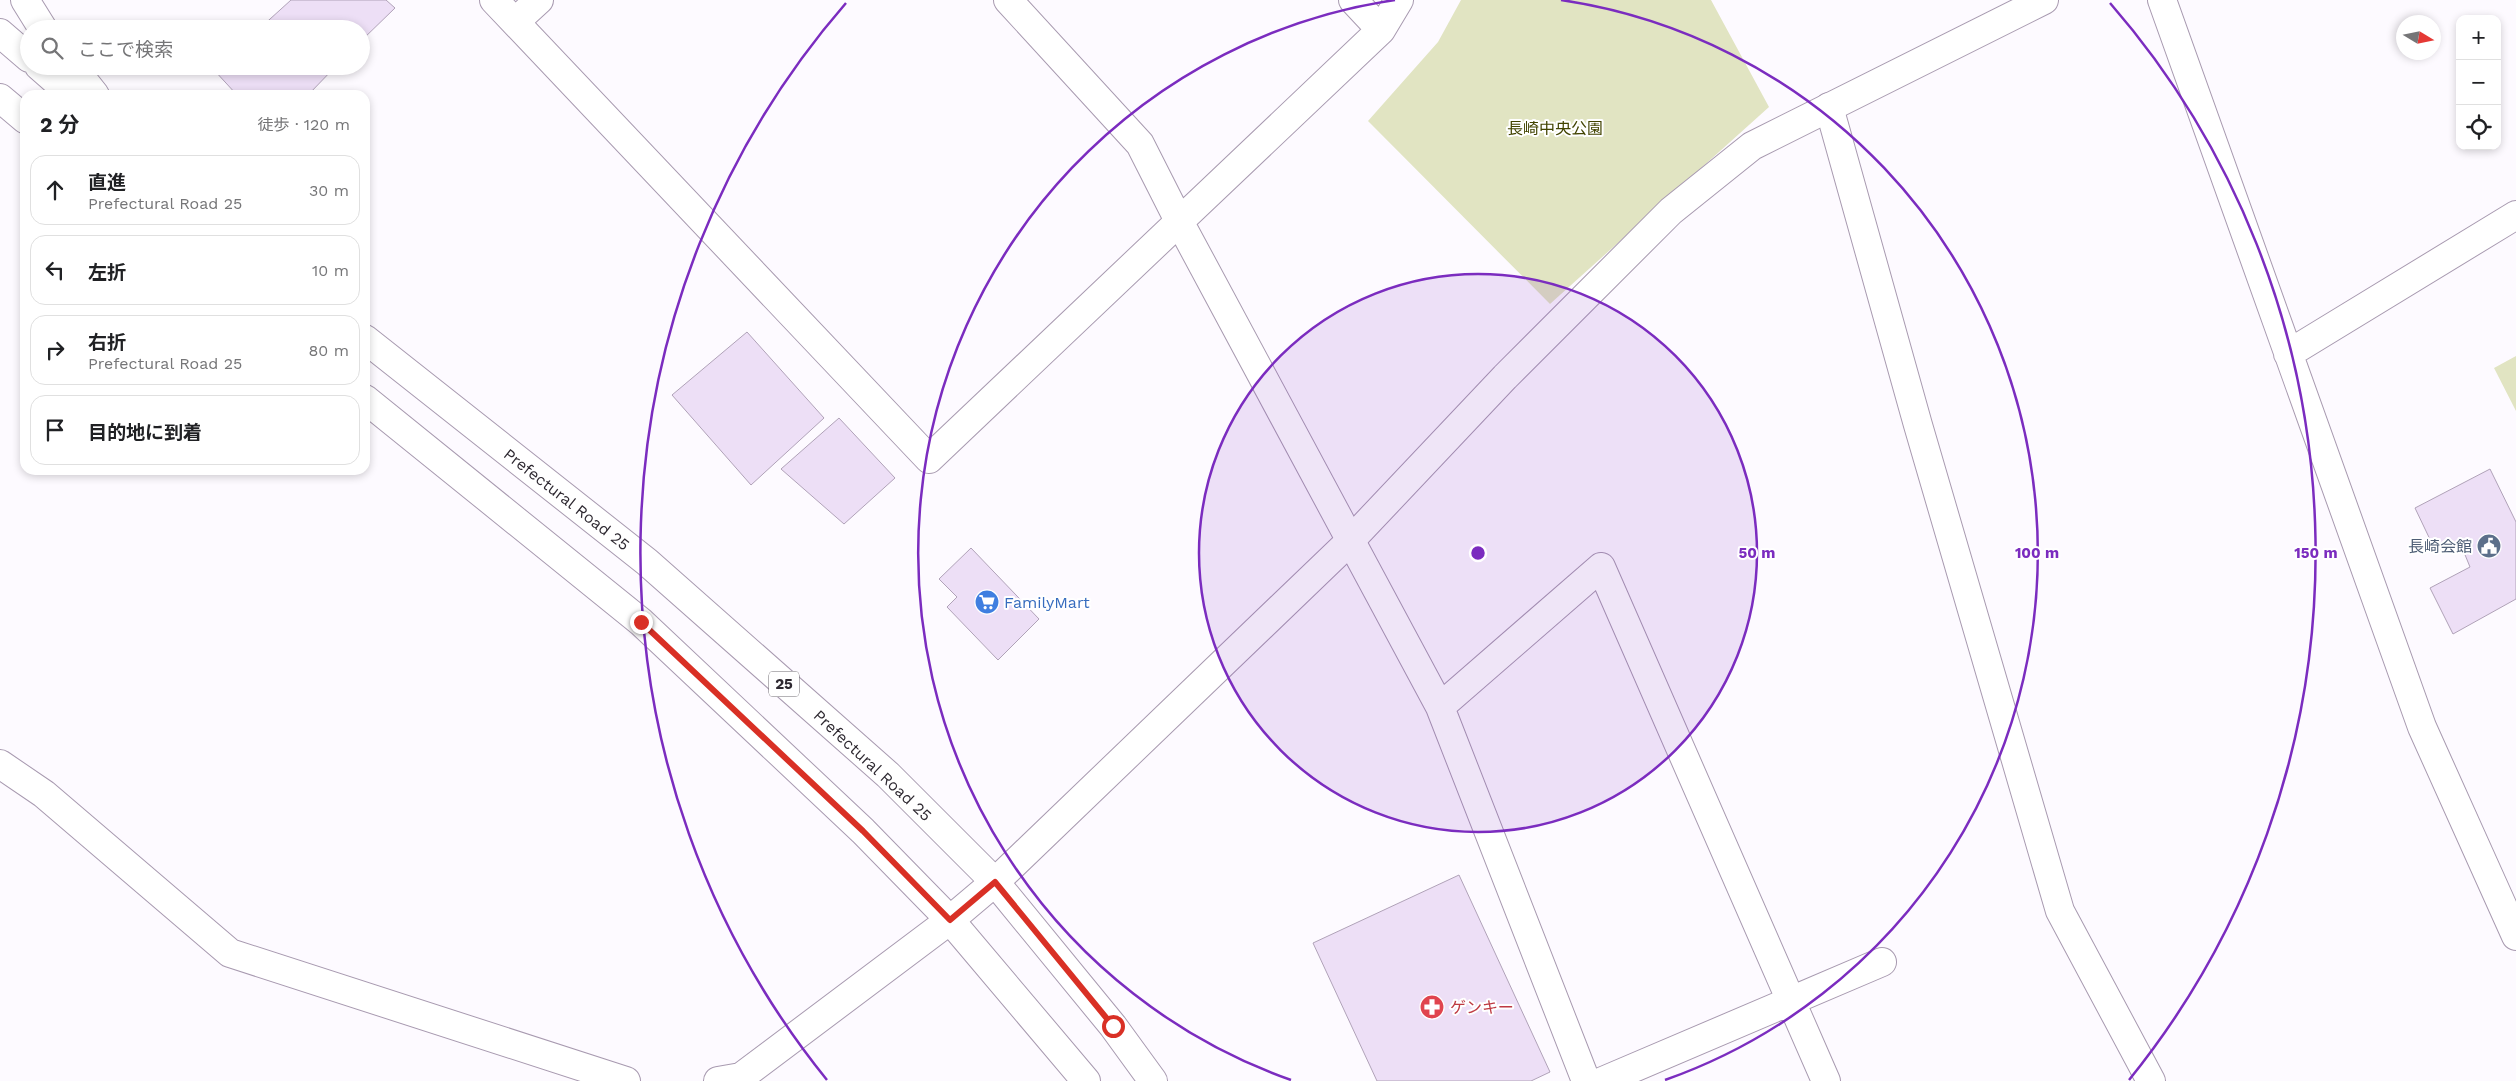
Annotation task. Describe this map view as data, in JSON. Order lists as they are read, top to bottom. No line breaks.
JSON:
{"streets":{"main road":["Prefectural Road 25","25"]},"parks":["長崎中央公園"],"places":{"public building":["長崎会館"],"supermarket":["FamilyMart"],"pharmacy":["ゲンキー"]},"north":"right","page":{"map_buttons":["+","−"],"search":"ここで検索","heading":["2 分","徒歩 · 120 m"],"list":[["直進","Prefectural Road 25","30 m"],["左折","10 m"],["右折","Prefectural Road 25","80 m"],"目的地に到着"]},"rings":["50 m","100 m","150 m"]}
